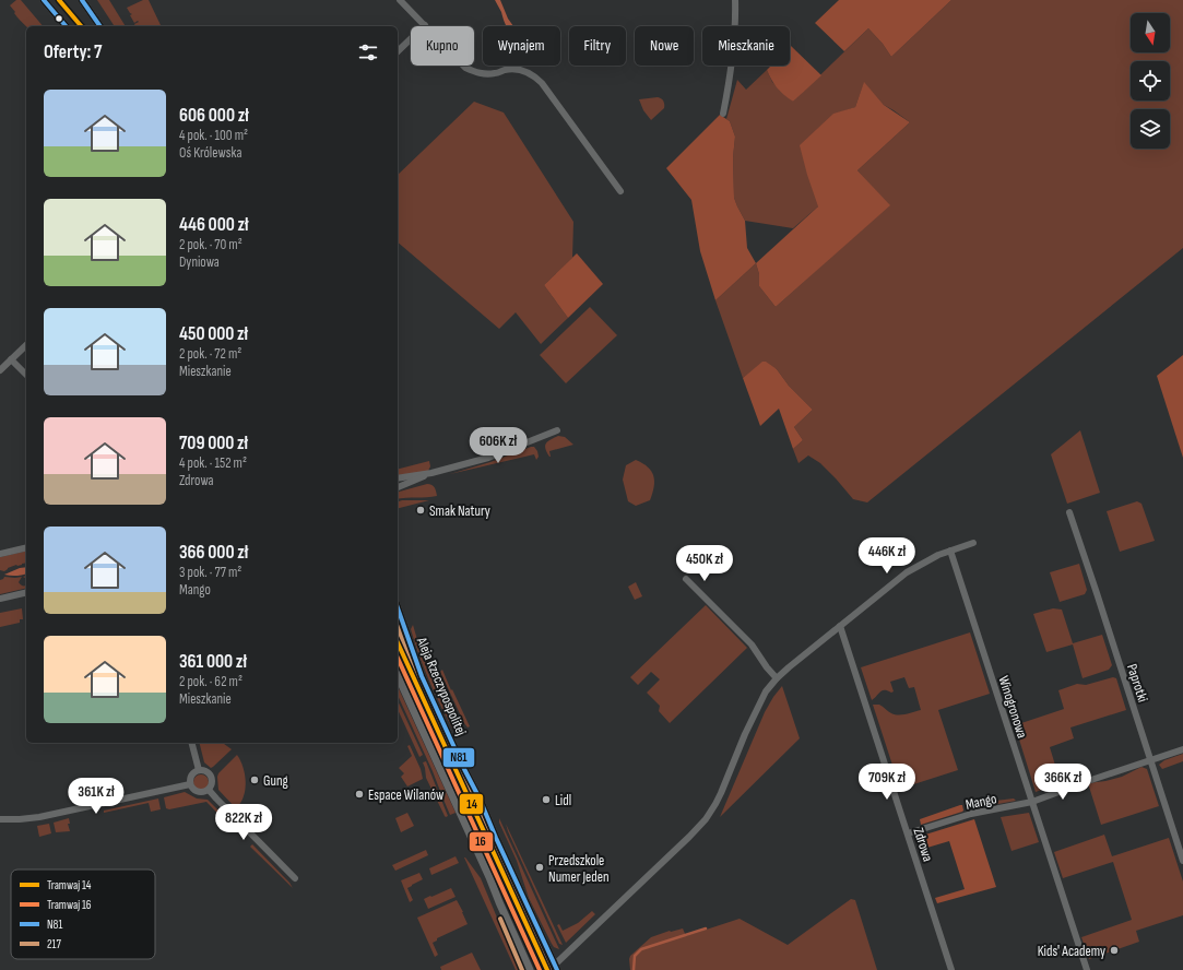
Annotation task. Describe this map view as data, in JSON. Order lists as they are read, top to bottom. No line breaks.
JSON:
{"streets":{"street":["Paprotki","Aleja Rzeczypospolitej","Winogronowa","Mango","Zdrowa"]},"crossings":[["Paprotki","Mango"],["Winogronowa","Mango"],["Mango","Zdrowa"]],"places":["Smak Natury","Gung","Espace Wilanów","Lidl","Przedszkole Numer Jeden","Kids' Academy"],"lines":["tram line 14","transit line N81","transit line 217","tram line 16"],"legend":["Tramwaj 14","Tramwaj 16","N81","217"],"north":"bottom","page":{"chip":["Kupno","Wynajem","Filtry","Nowe","Mieszkanie"],"heading":"Oferty: 7","list":[{"name":"606 000 zł","note":"4 pok. · 100 m² · Oś Królewska"},{"name":"446 000 zł","note":"2 pok. · 70 m² · Dyniowa"},{"name":"450 000 zł","note":"2 pok. · 72 m² · Mieszkanie"},{"name":"709 000 zł","note":"4 pok. · 152 m² · Zdrowa"},{"name":"366 000 zł","note":"3 pok. · 77 m² · Mango"},{"name":"361 000 zł","note":"2 pok. · 62 m² · Mieszkanie"}],"price":["606K zł","446K zł","450K zł","709K zł","366K zł","361K zł","822K zł"]}}
